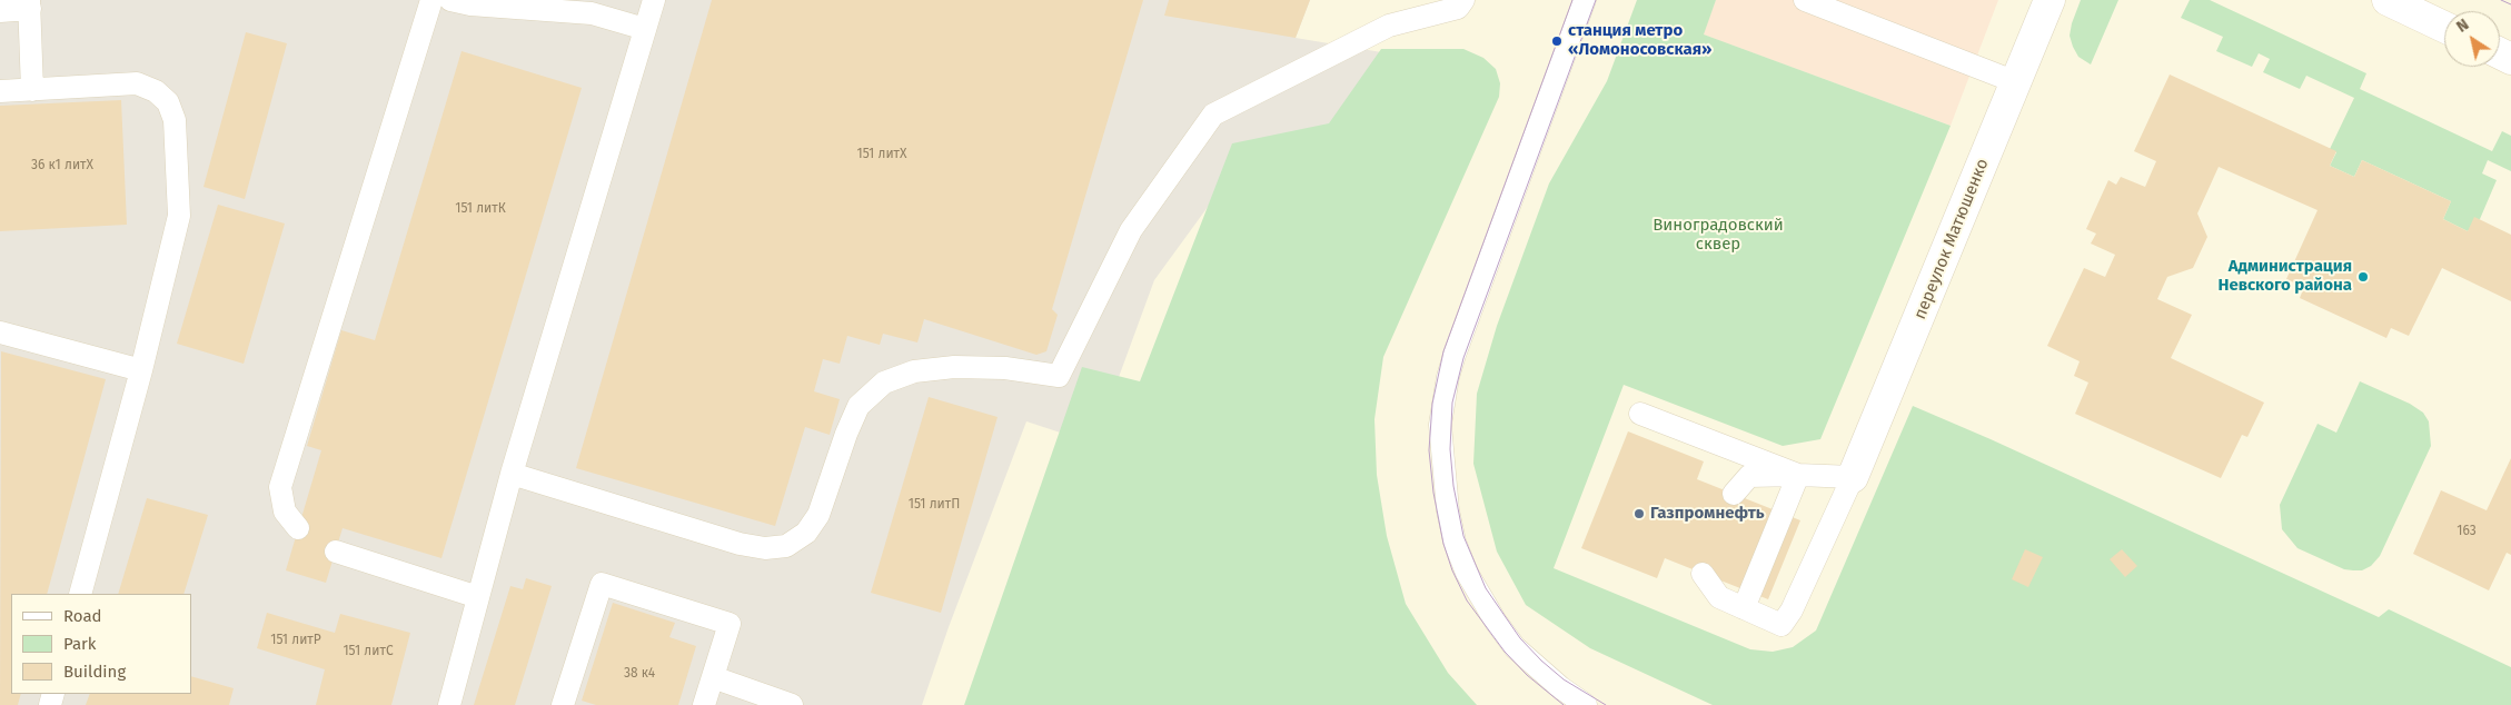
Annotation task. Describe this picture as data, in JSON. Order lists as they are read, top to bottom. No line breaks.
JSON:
{"streets":{"street":["переулок Матюшенко"]},"parks":["Виноградовский сквер"],"places":["станция метро «Ломоносовская»","Администрация Невского района","Газпромнефть"],"house_numbers":["151 литХ","36 к1 литХ","151 литК","151 литП","163","151 литР","151 литС","38 к4"],"legend":["Road","Park","Building"],"north":"top left"}
